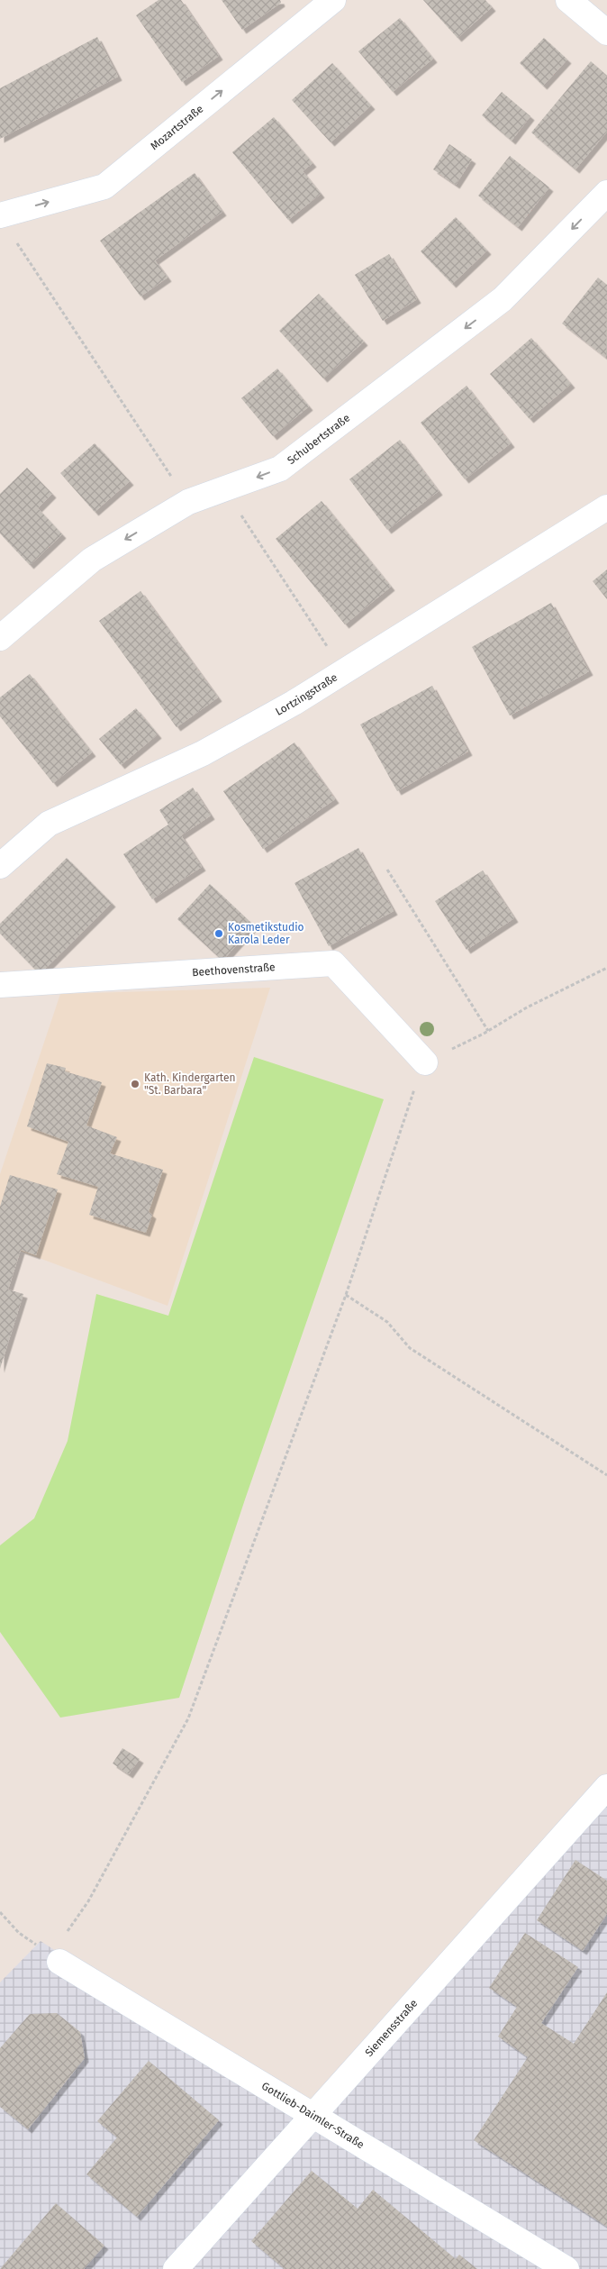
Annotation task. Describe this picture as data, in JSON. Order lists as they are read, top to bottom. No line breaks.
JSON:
{"streets":{"street":["Mozartstraße","Schubertstraße","Lortzingstraße","Beethovenstraße","Siemensstraße","Gottlieb-Daimler-Straße"]},"crossings":[["Siemensstraße","Gottlieb-Daimler-Straße"]],"one_way":["Mozartstraße","Schubertstraße"],"places":["Kosmetikstudio Karola Leder","Kath. Kindergarten \"St. Barbara\""]}
